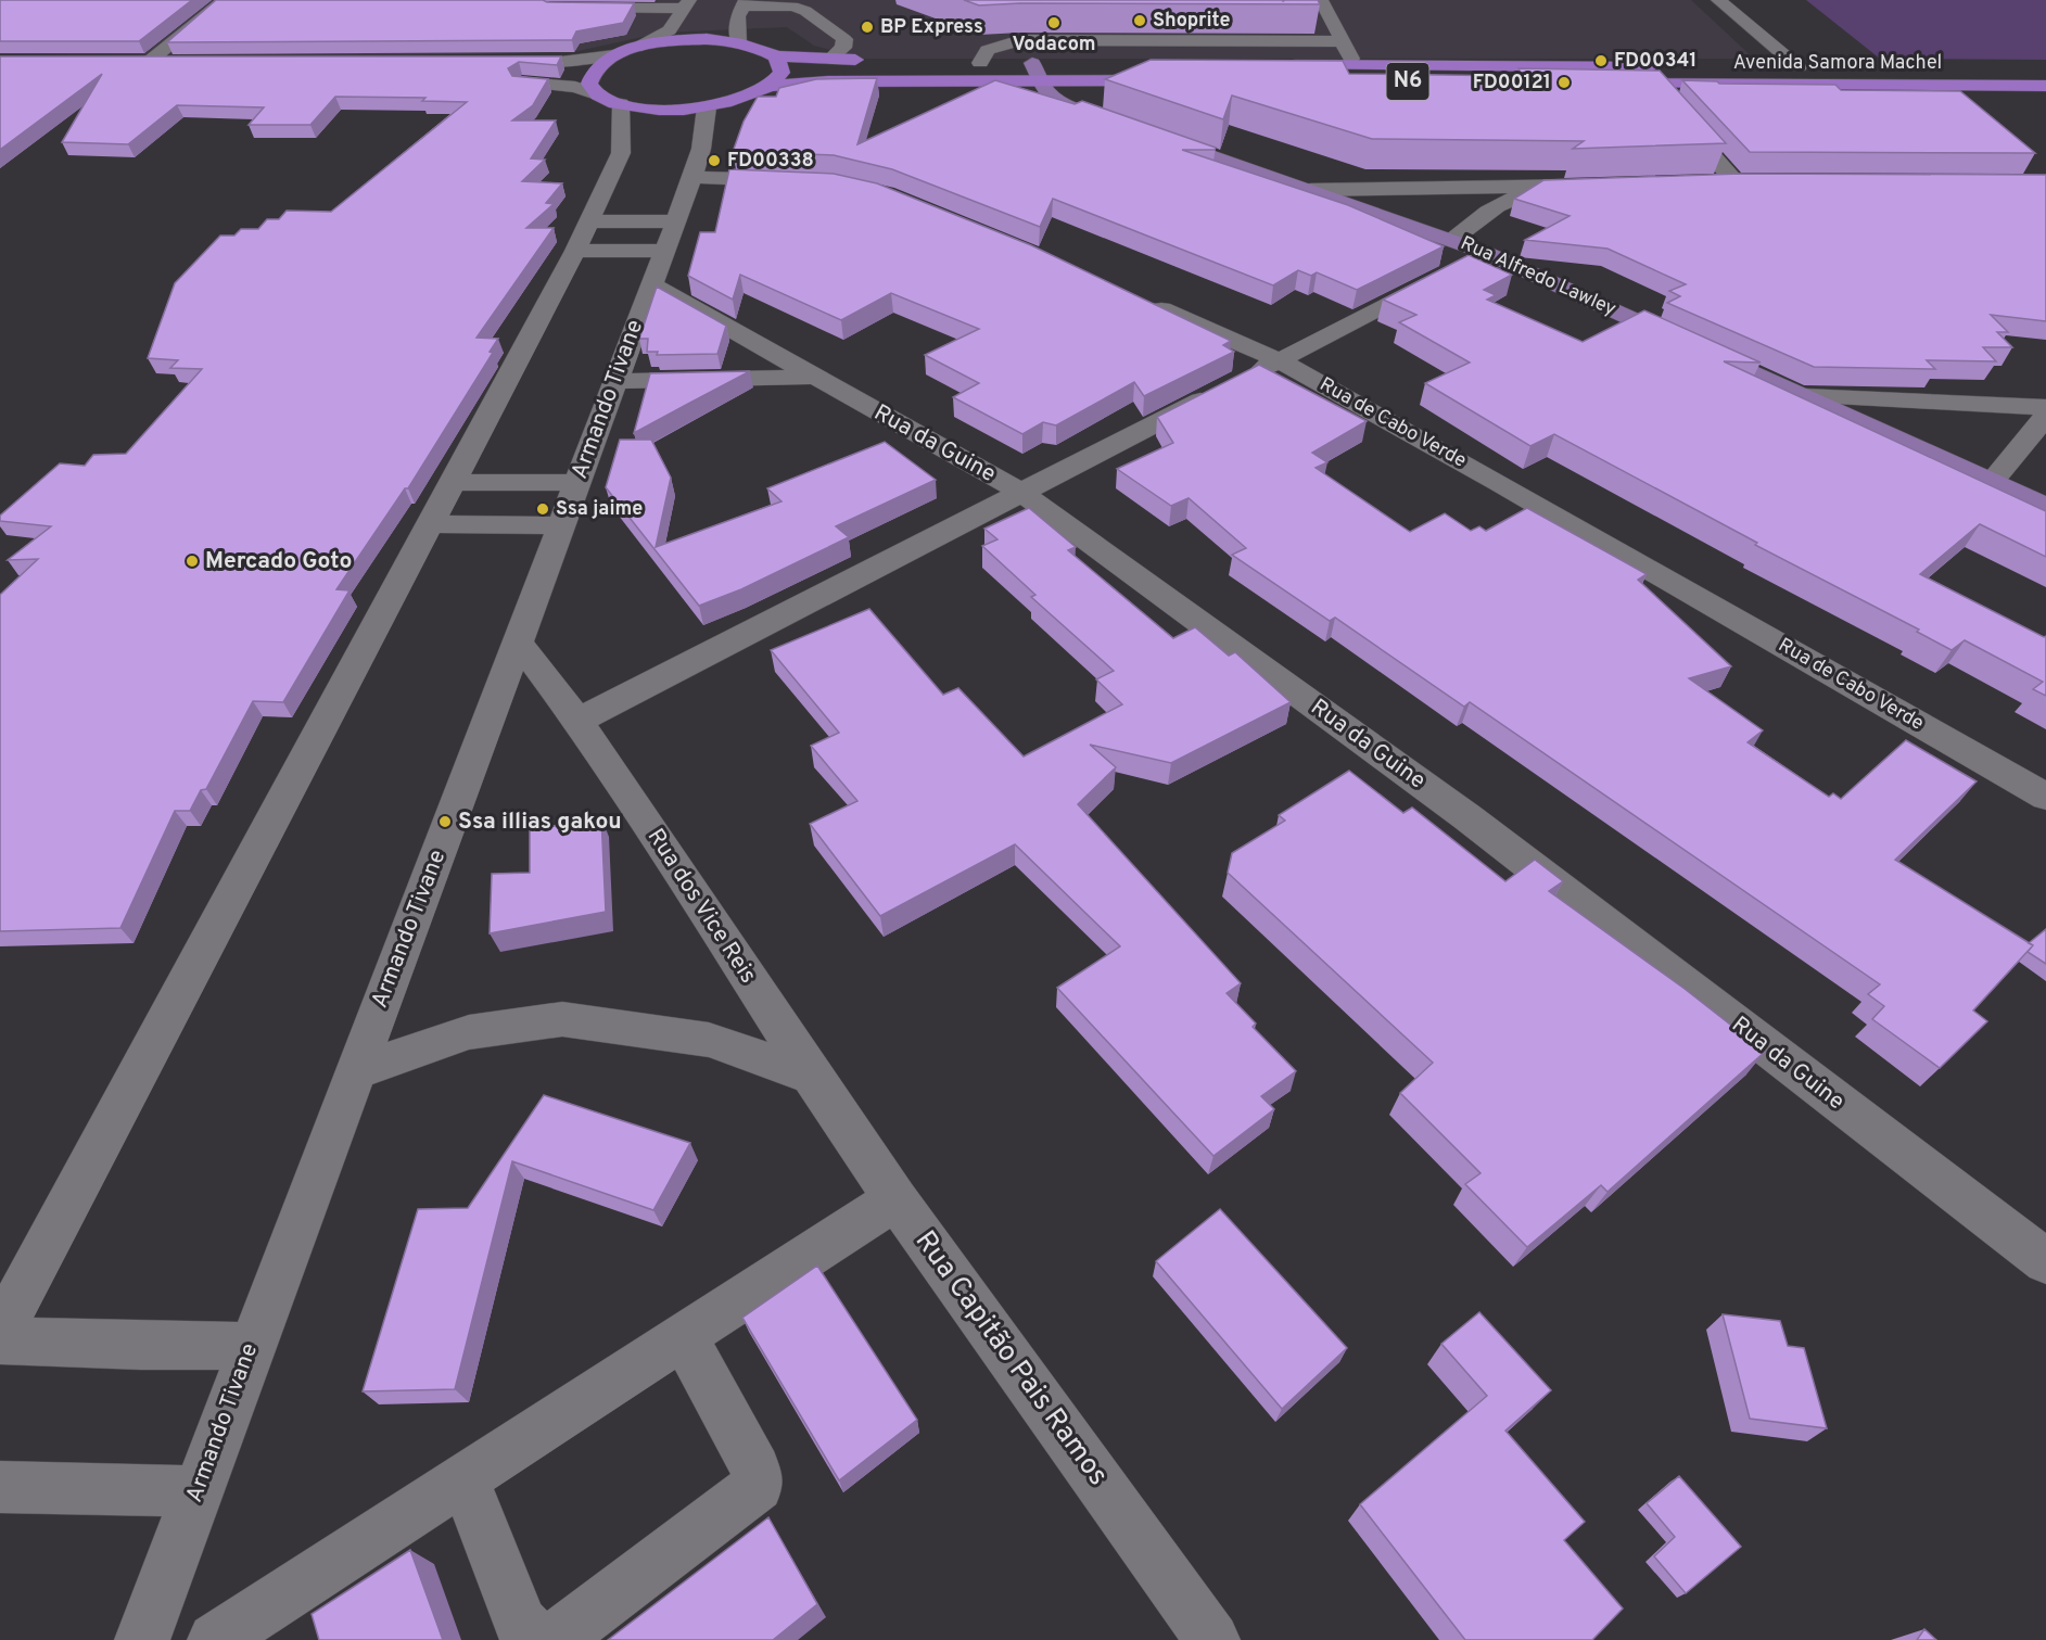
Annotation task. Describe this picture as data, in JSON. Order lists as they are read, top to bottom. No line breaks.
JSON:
{"streets":{"highway":["Avenida Samora Machel","N6"],"main road":["Rua Alfredo Lawley"],"street":["Armando Tivane","Rua de Cabo Verde","Rua da Guine","Rua dos Vice Reis","Rua Capitão Pais Ramos"]},"crossings":[["Armando Tivane","Rua da Guine"],["Armando Tivane","Rua dos Vice Reis"],["Rua dos Vice Reis","Rua Capitão Pais Ramos"]],"places":["Shoprite","Vodacom","BP Express","FD00341","FD00121","FD00338","Ssa jaime","Mercado Goto","Ssa illias gakou"]}
